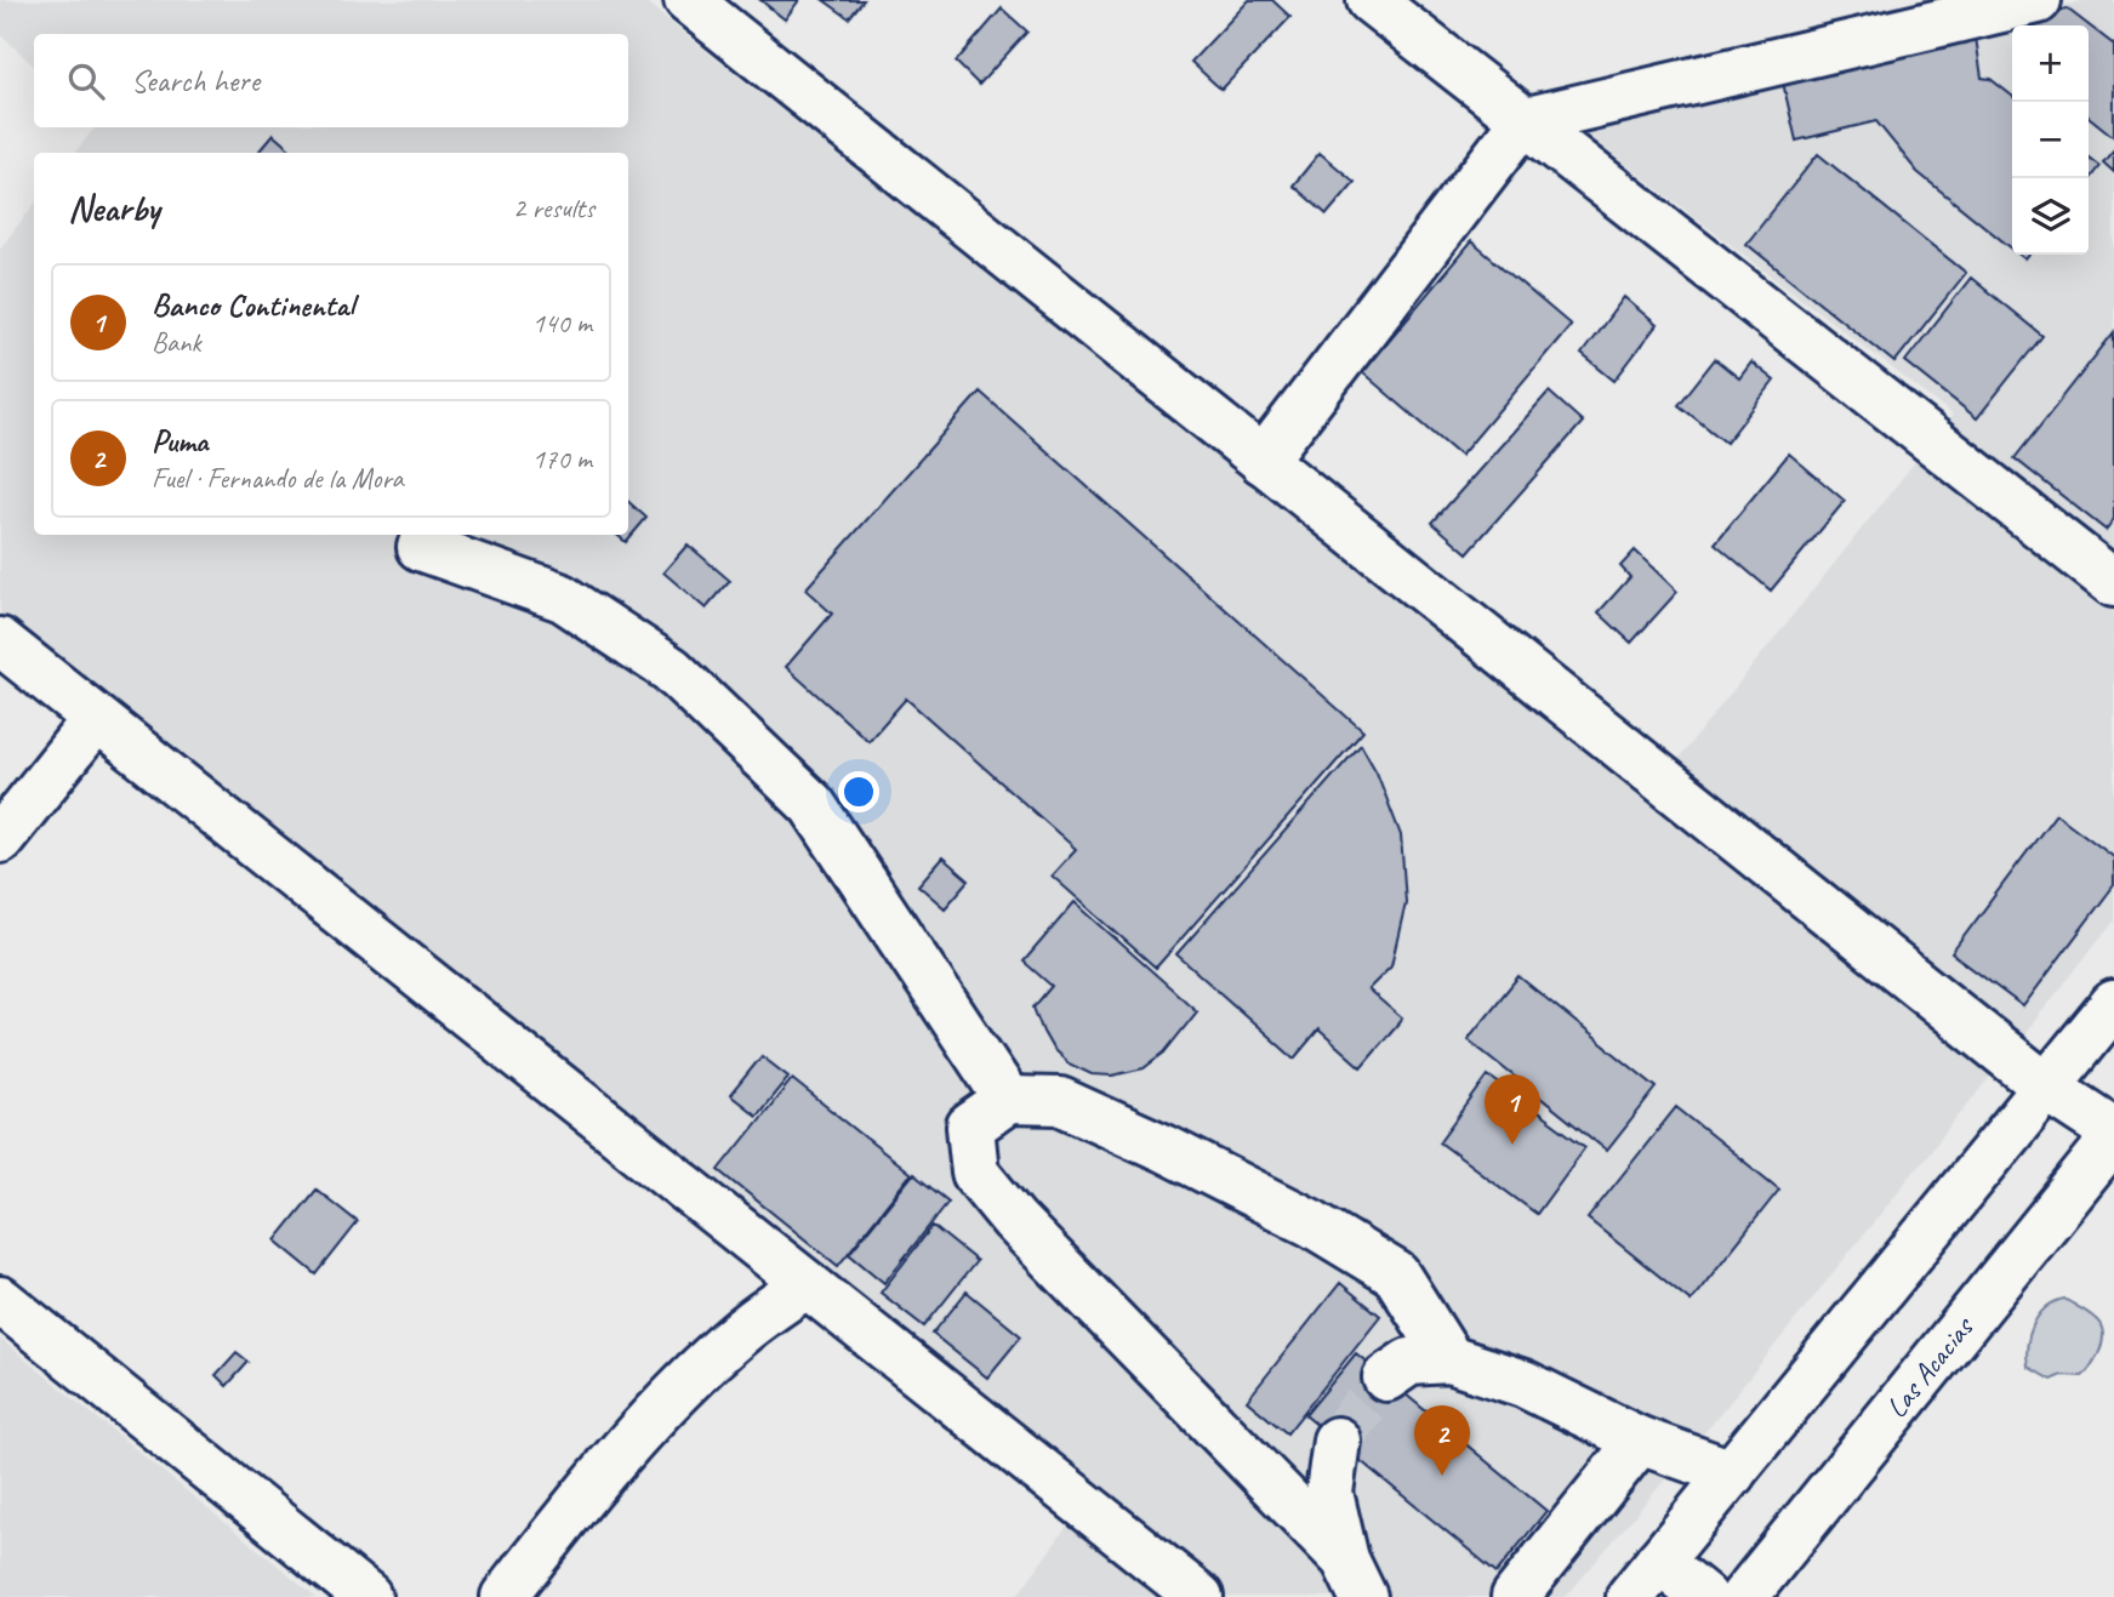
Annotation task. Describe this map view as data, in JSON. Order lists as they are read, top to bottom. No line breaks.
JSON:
{"streets":{"main road":["Las Acacias"]},"page":{"map_buttons":["+","−"],"search":"Search here","heading":["Nearby","2 results"],"list":[{"mark":"1","name":"Banco Continental","note":"Bank","value":"140 m"},{"mark":"2","name":"Puma","note":"Fuel · Fernando de la Mora","value":"170 m"}],"pins":["1","2"]}}
